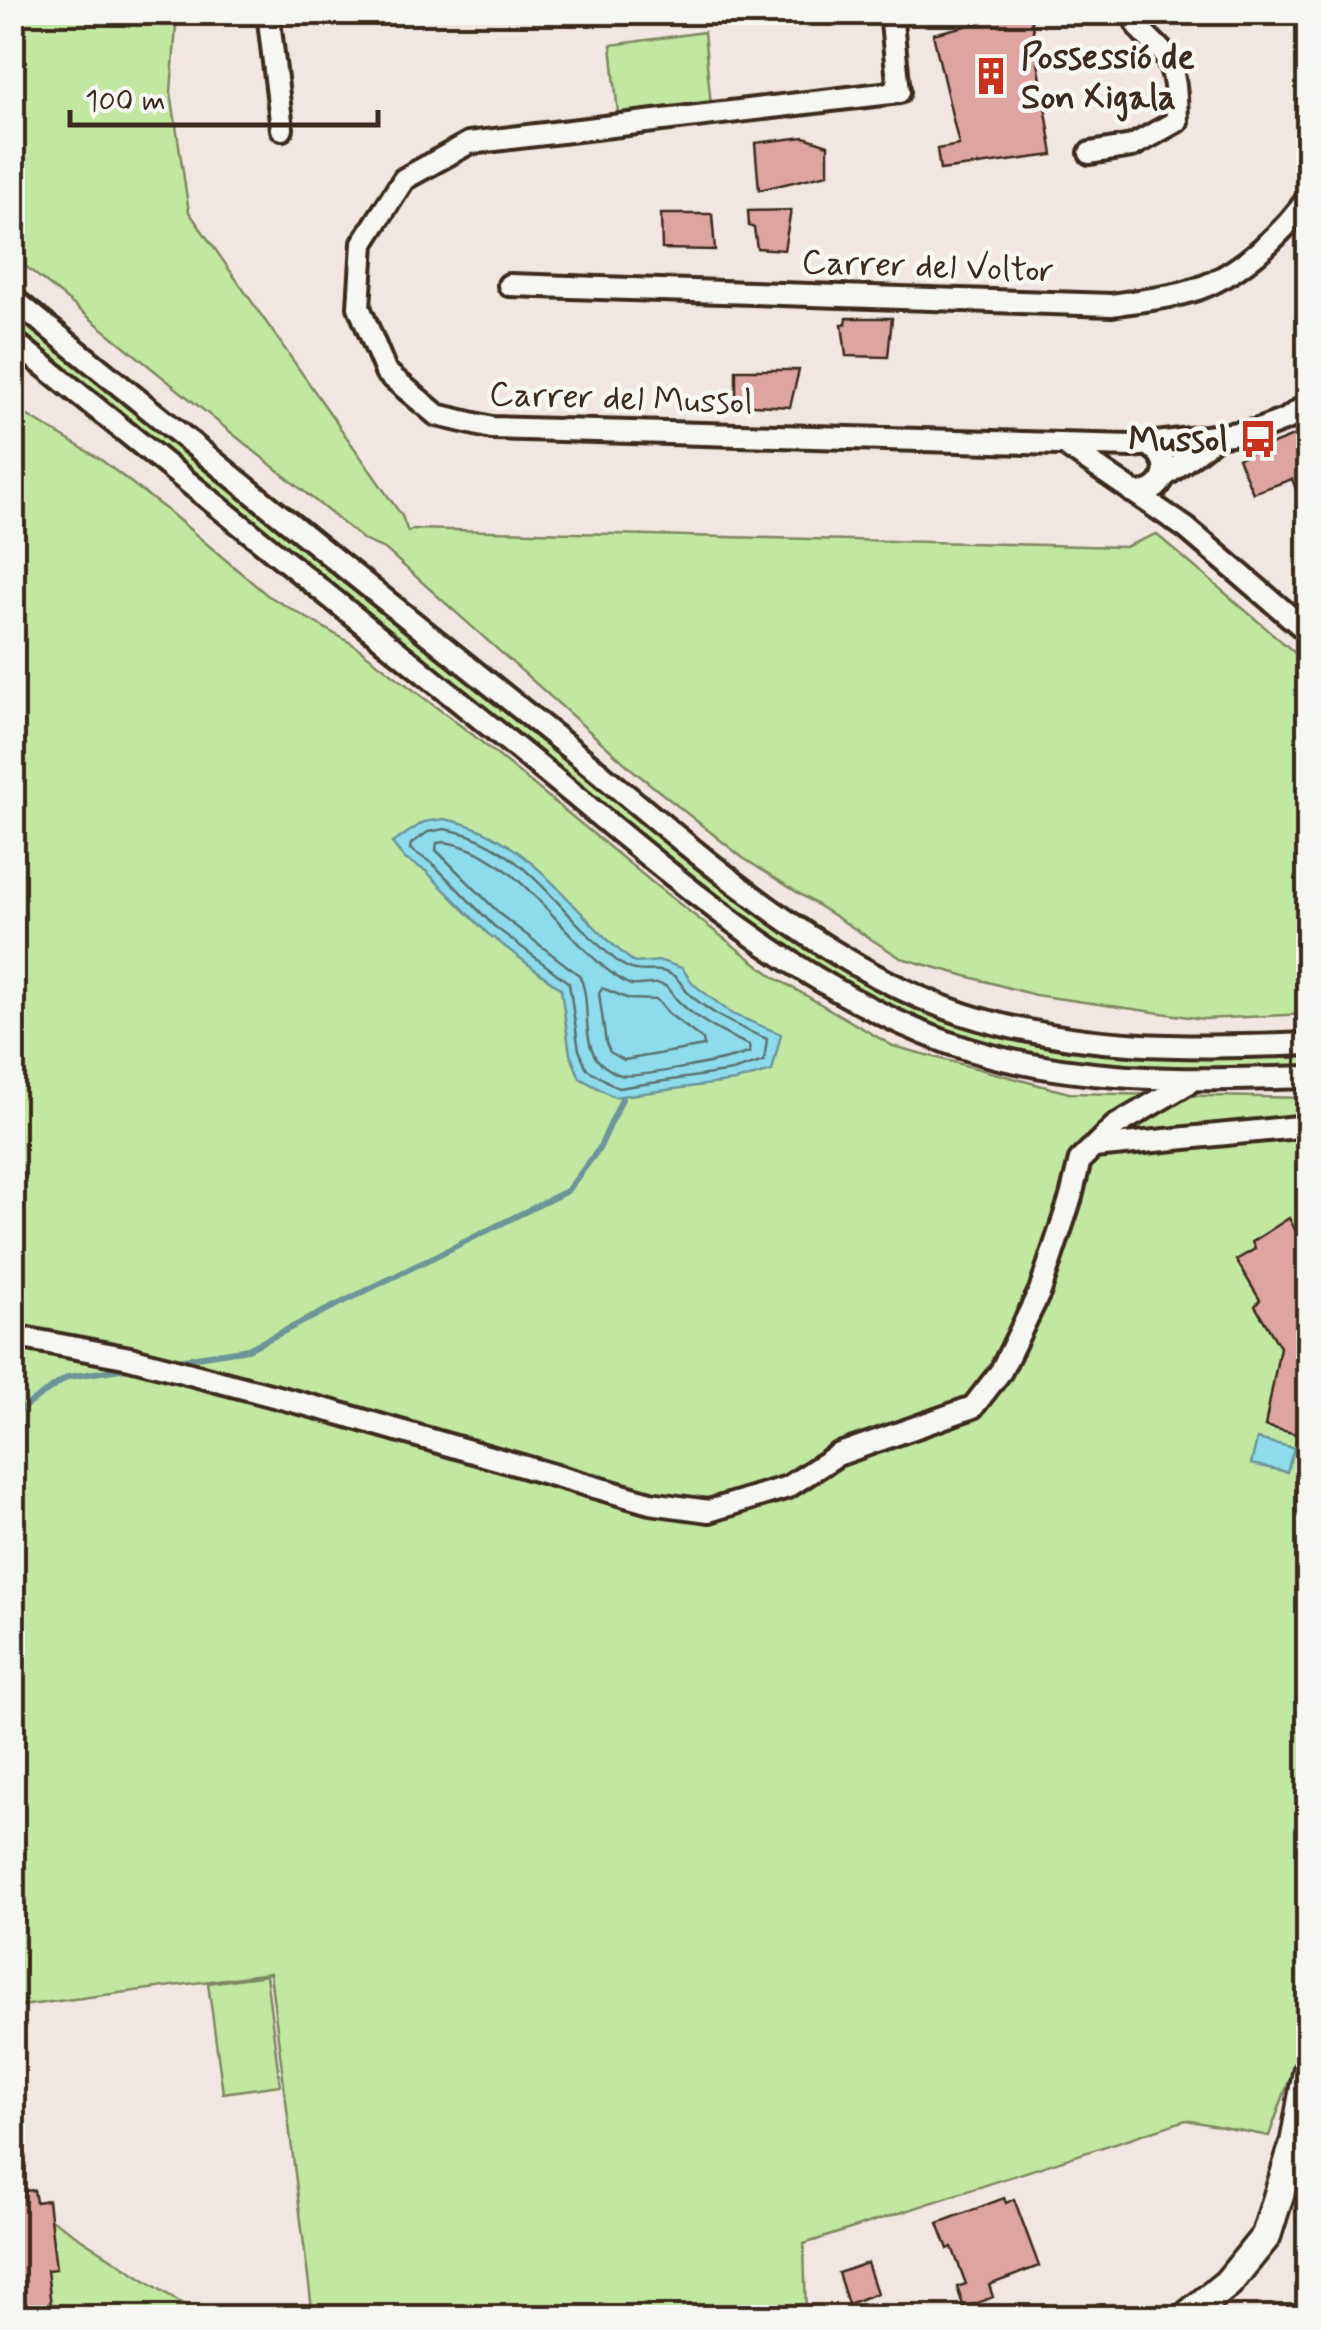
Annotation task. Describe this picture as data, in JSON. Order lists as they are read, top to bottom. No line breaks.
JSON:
{"streets":{"street":["Carrer del Voltor","Carrer del Mussol"]},"places":{"building":["Possessió de Son Xigala"],"bus stop":["Mussol"]},"scale_bar":"100 m"}
